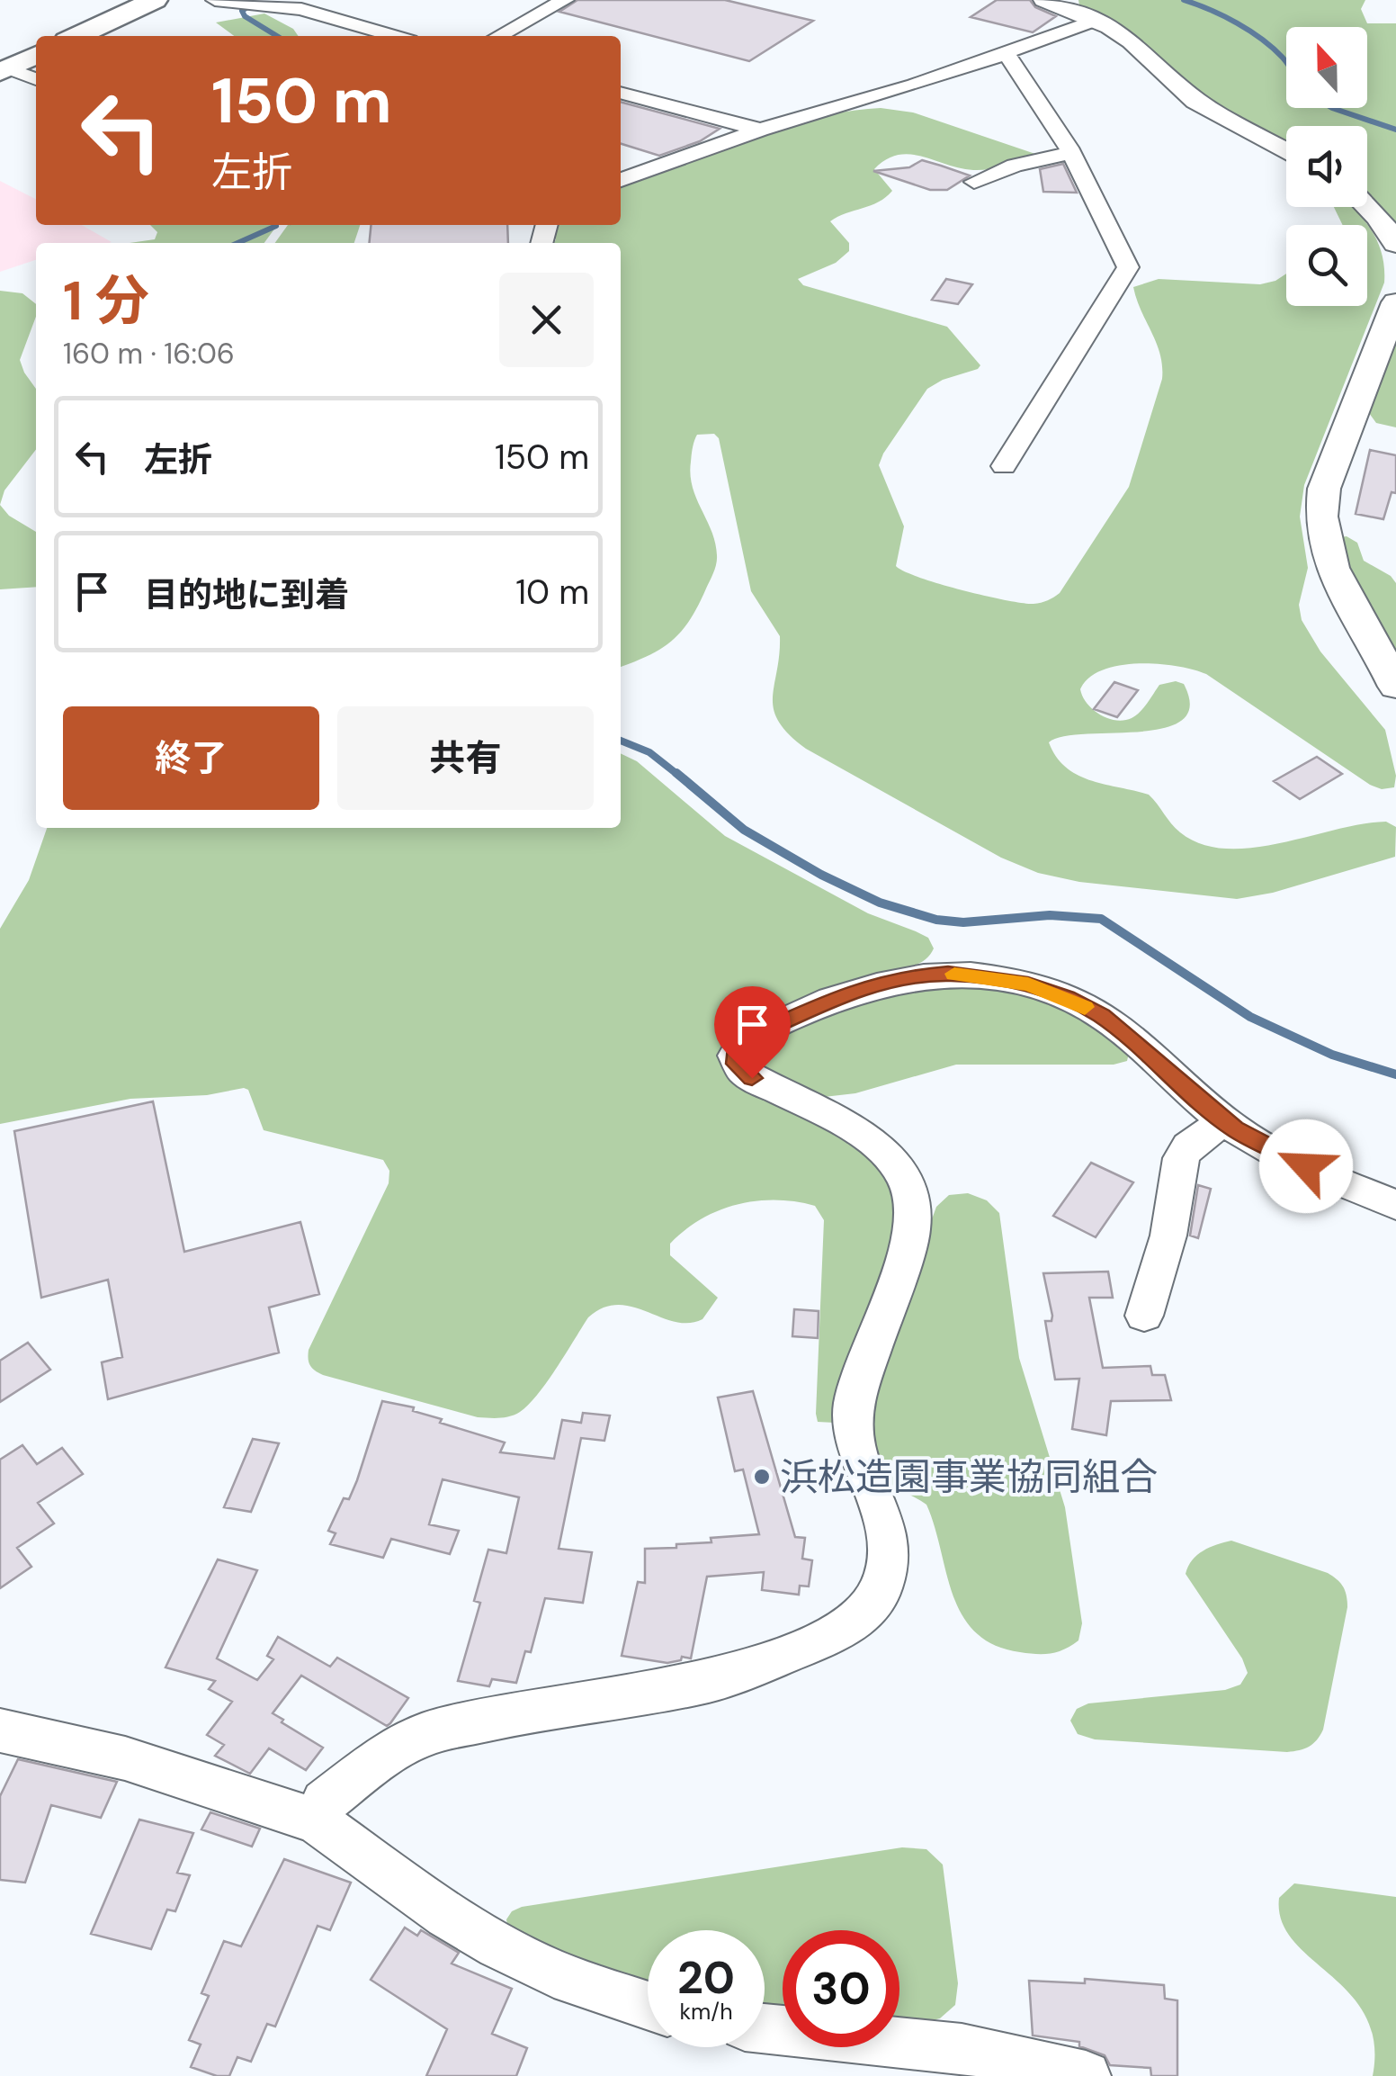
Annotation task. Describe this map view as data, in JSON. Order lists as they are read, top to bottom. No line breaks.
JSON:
{"places":["浜松造園事業協同組合"],"north":"top","page":{"turn":["150 m","左折"],"heading":["1 分","160 m · 16:06"],"list":[{"name":"左折","value":"150 m"},{"name":"目的地に到着","value":"10 m"}],"buttons":["終了","共有"],"speed":"20 km/h","limit":"30"}}
